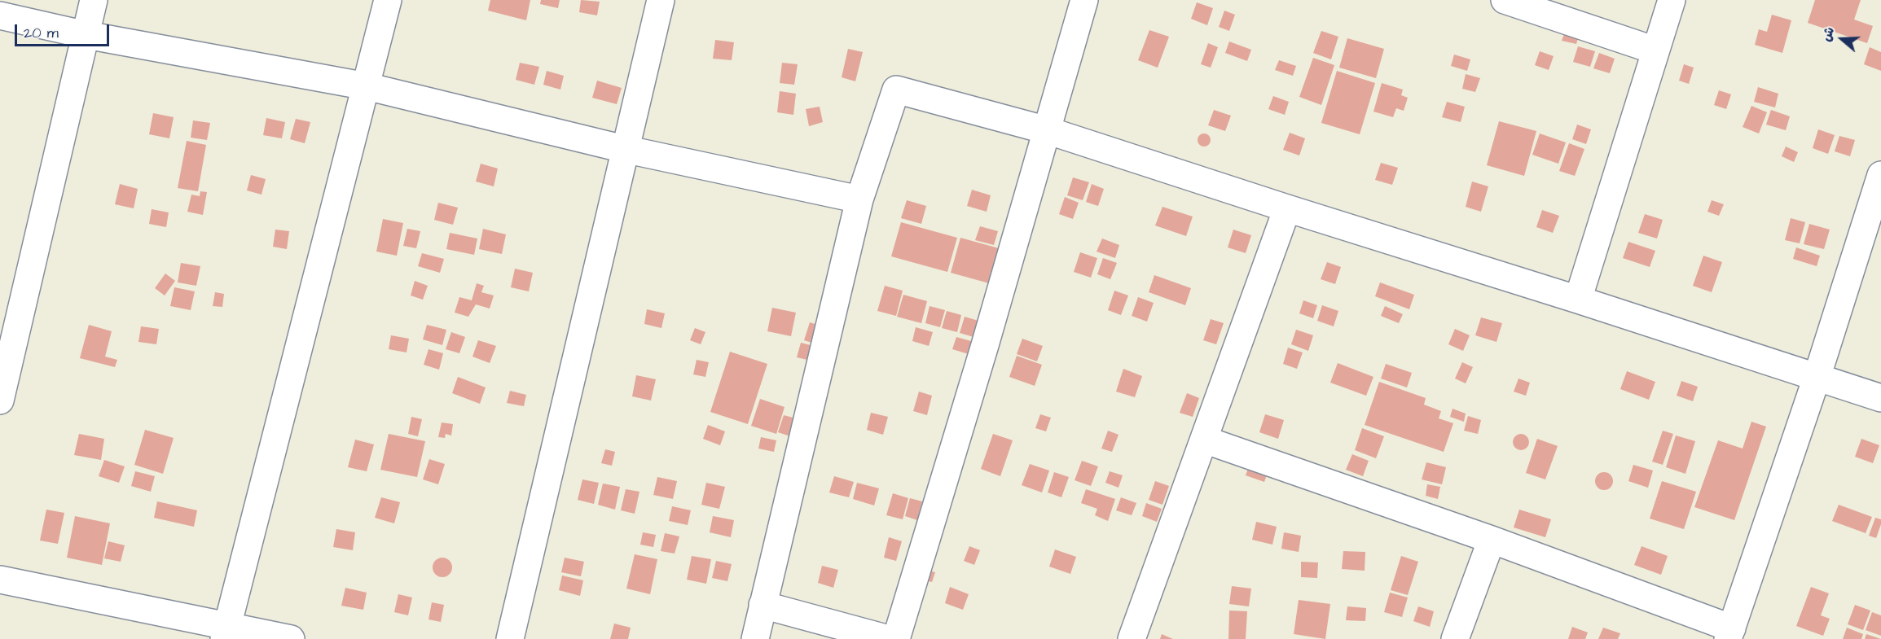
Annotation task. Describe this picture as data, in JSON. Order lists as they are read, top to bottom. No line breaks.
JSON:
{"scale_bar":"20 m","north":"left"}
